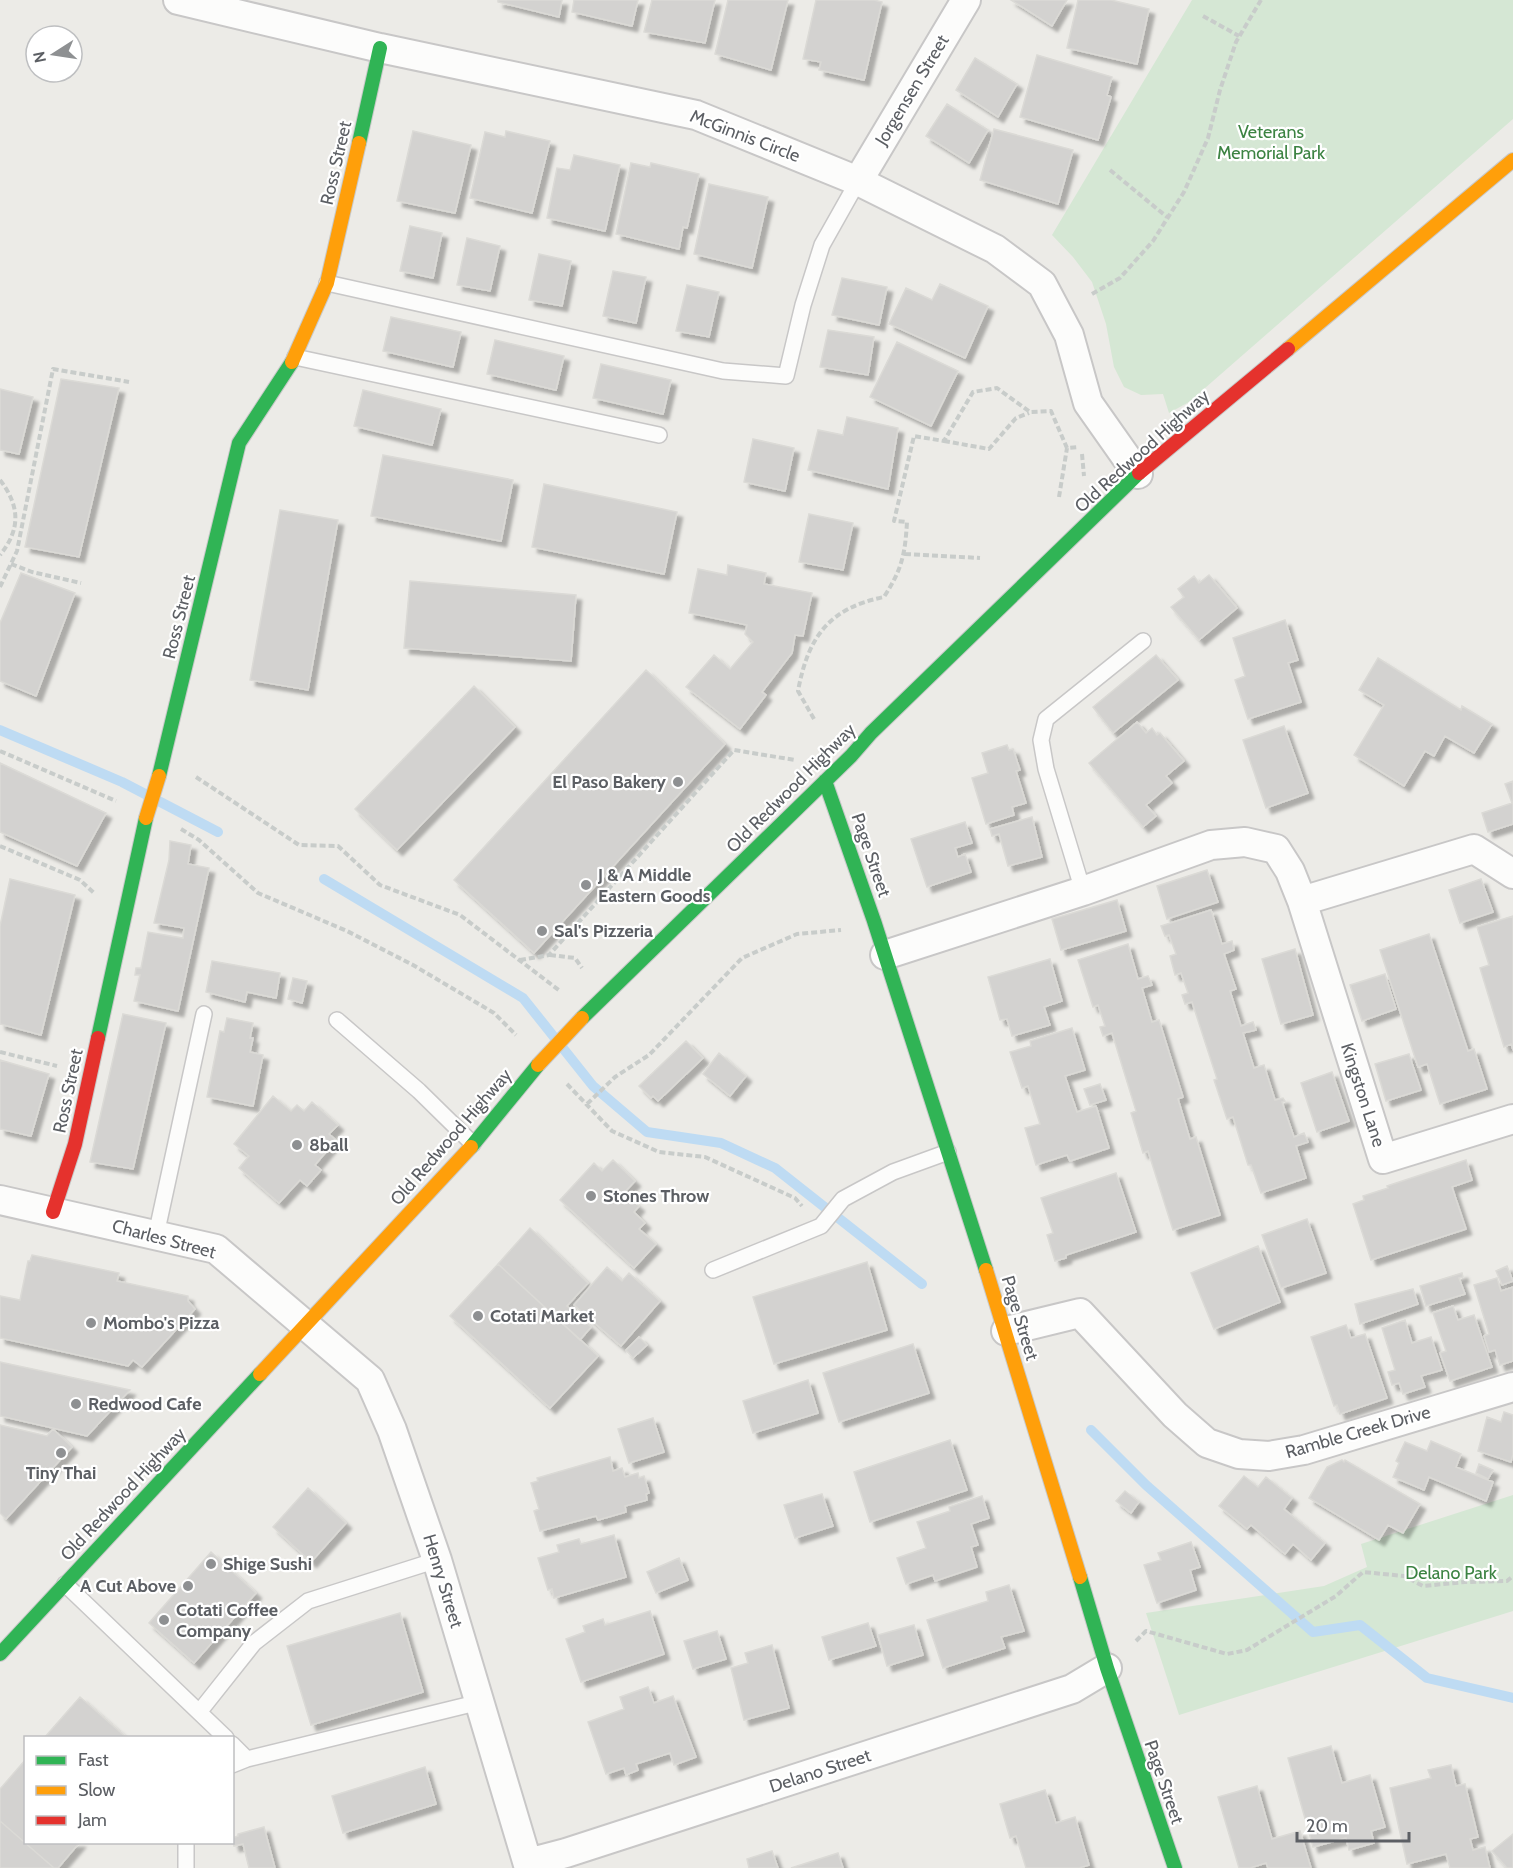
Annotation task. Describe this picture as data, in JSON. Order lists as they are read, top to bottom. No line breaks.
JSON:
{"streets":{"street":["Jorgensen Street","McGinnis Circle","Ross Street","Old Redwood Highway","Page Street","Kingston Lane","Charles Street","Ramble Creek Drive","Henry Street","Delano Street"]},"crossings":[["Jorgensen Street","McGinnis Circle"],["McGinnis Circle","Ross Street"],["McGinnis Circle","Old Redwood Highway"],["Ross Street","Charles Street"],["Old Redwood Highway","Page Street"],["Old Redwood Highway","Charles Street"],["Old Redwood Highway","Henry Street"],["Page Street","Kingston Lane"],["Page Street","Ramble Creek Drive"],["Page Street","Delano Street"],["Charles Street","Henry Street"],["Henry Street","Delano Street"]],"parks":["Veterans Memorial Park","Delano Park"],"places":["El Paso Bakery","J & A Middle Eastern Goods","Sal's Pizzeria","8ball","Stones Throw","Cotati Market","Mombo's Pizza","Redwood Cafe","Tiny Thai","Shige Sushi","A Cut Above","Cotati Coffee Company"],"legend":["Fast","Slow","Jam"],"scale_bar":"20 m","north":"left"}
